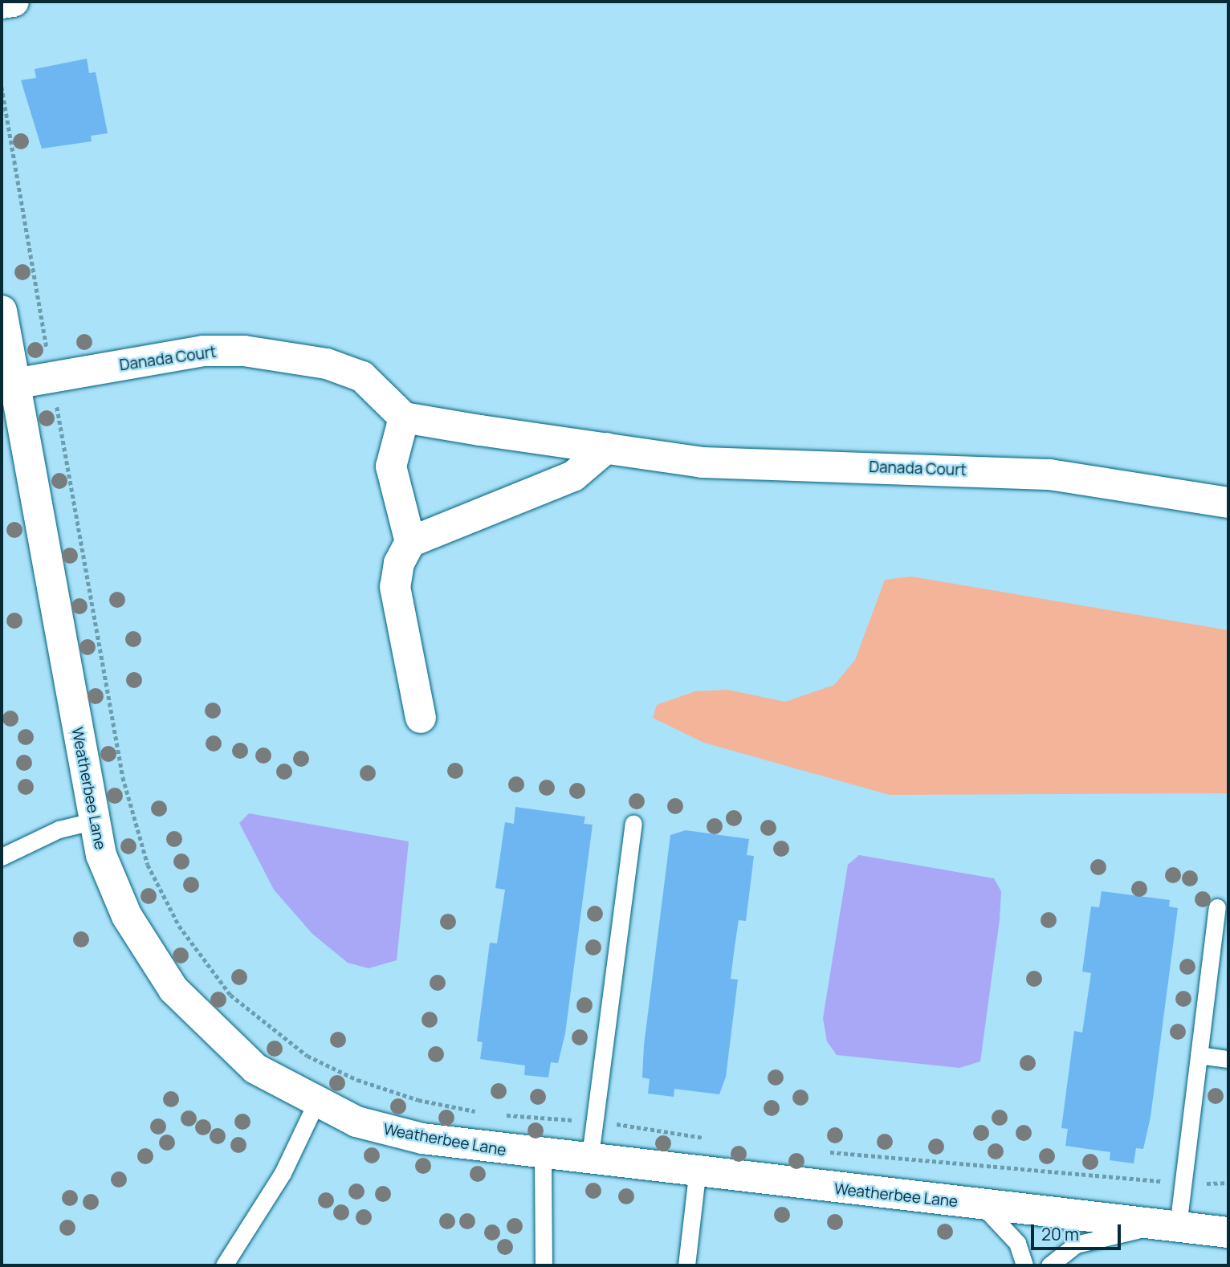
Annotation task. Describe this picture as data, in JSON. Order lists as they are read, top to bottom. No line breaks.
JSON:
{"streets":{"street":["Danada Court","Weatherbee Lane"]},"crossings":[["Danada Court","Weatherbee Lane"]],"scale_bar":"20 m"}
